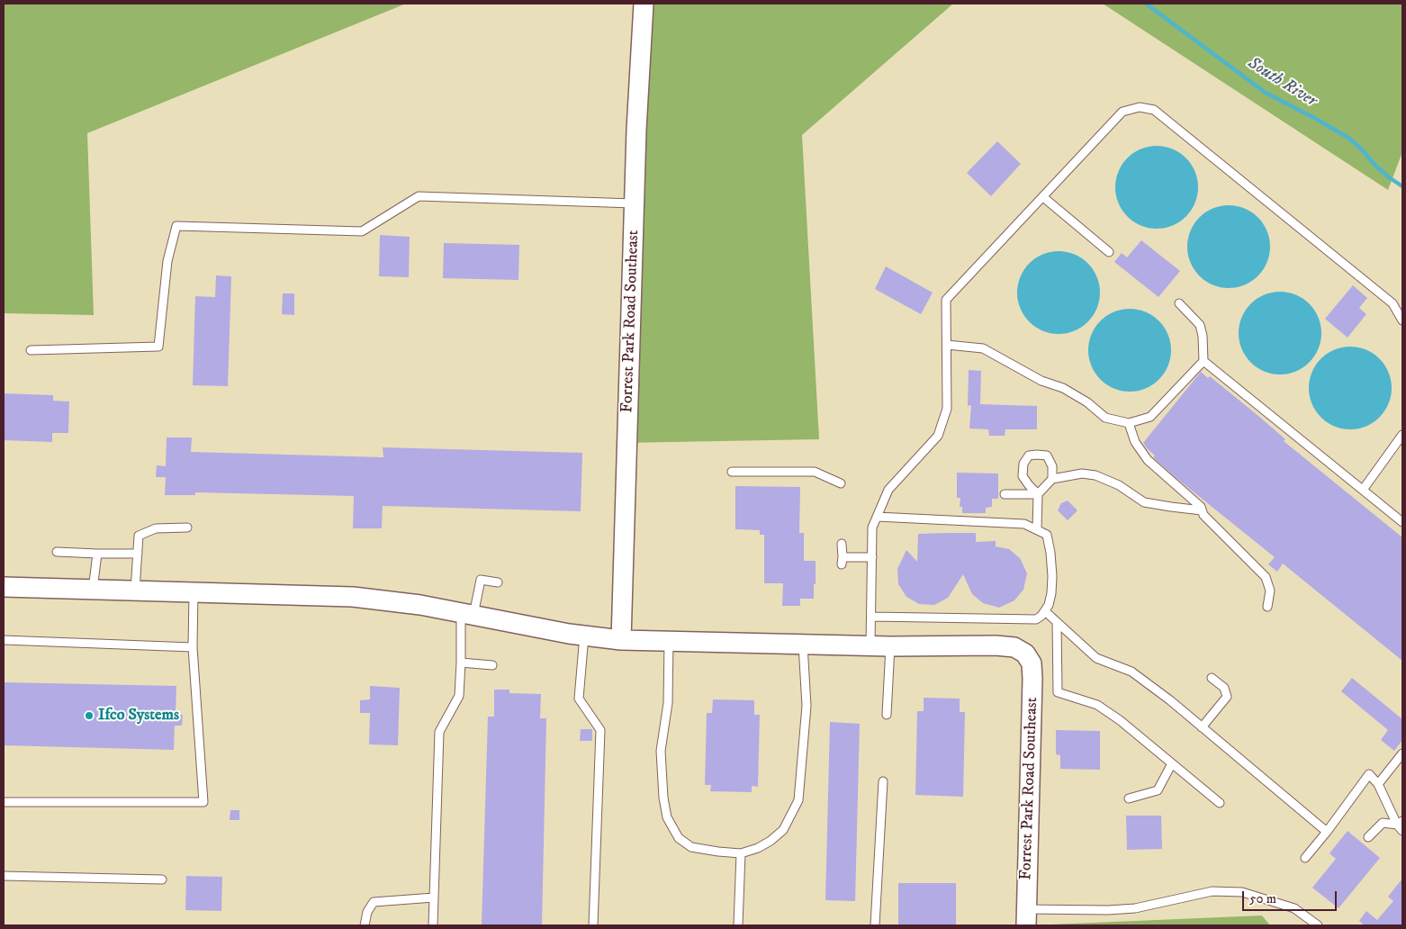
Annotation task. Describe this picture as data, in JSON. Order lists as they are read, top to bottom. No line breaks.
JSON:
{"streets":{"street":["Forrest Park Road Southeast"]},"water":["South River"],"places":["Ifco Systems"],"scale_bar":"50 m"}
